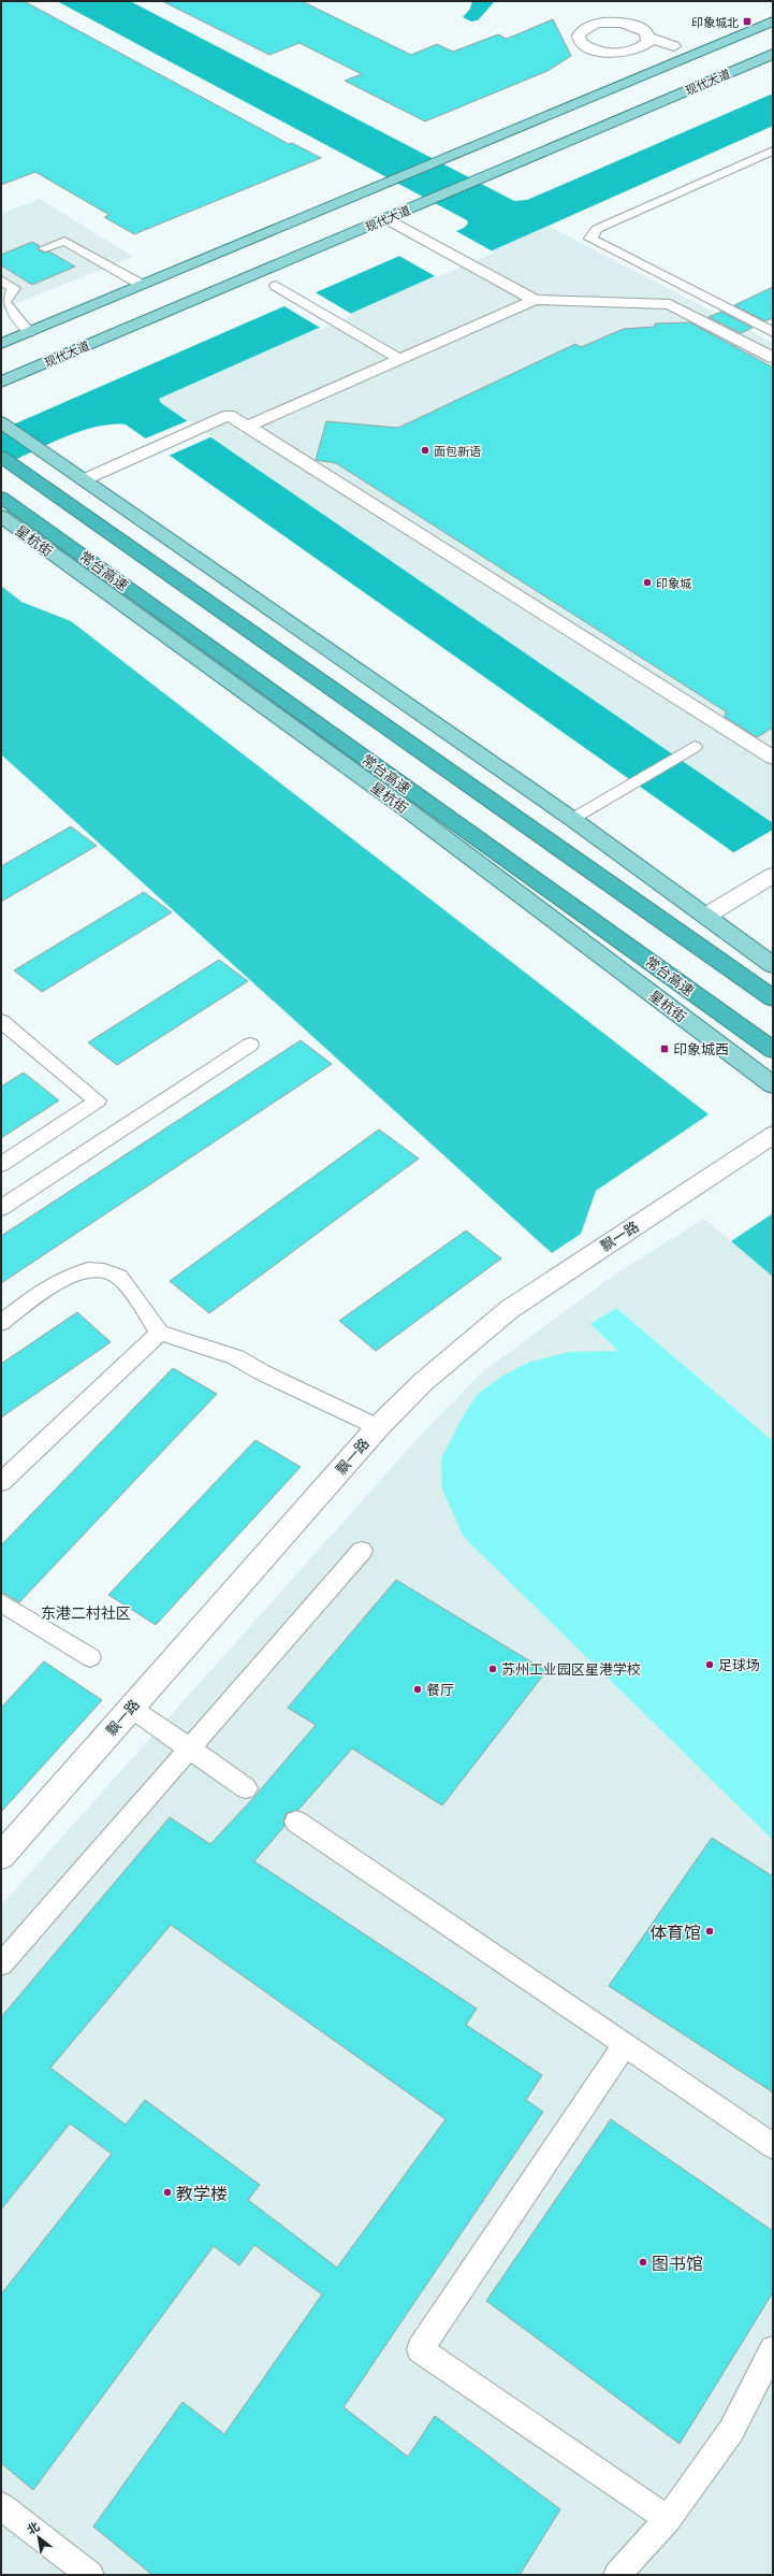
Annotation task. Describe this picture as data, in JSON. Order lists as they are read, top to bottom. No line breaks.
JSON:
{"streets":{"highway":["常台高速"],"main road":["现代大道","星杭街"],"street":["飘一路"]},"districts":["东港二村社区"],"places":{"transit":["印象城北","印象城西"],"other":["面包新语","印象城","足球场","苏州工业园区星港学校","餐厅","体育馆","教学楼","图书馆"]},"north":"top left"}
